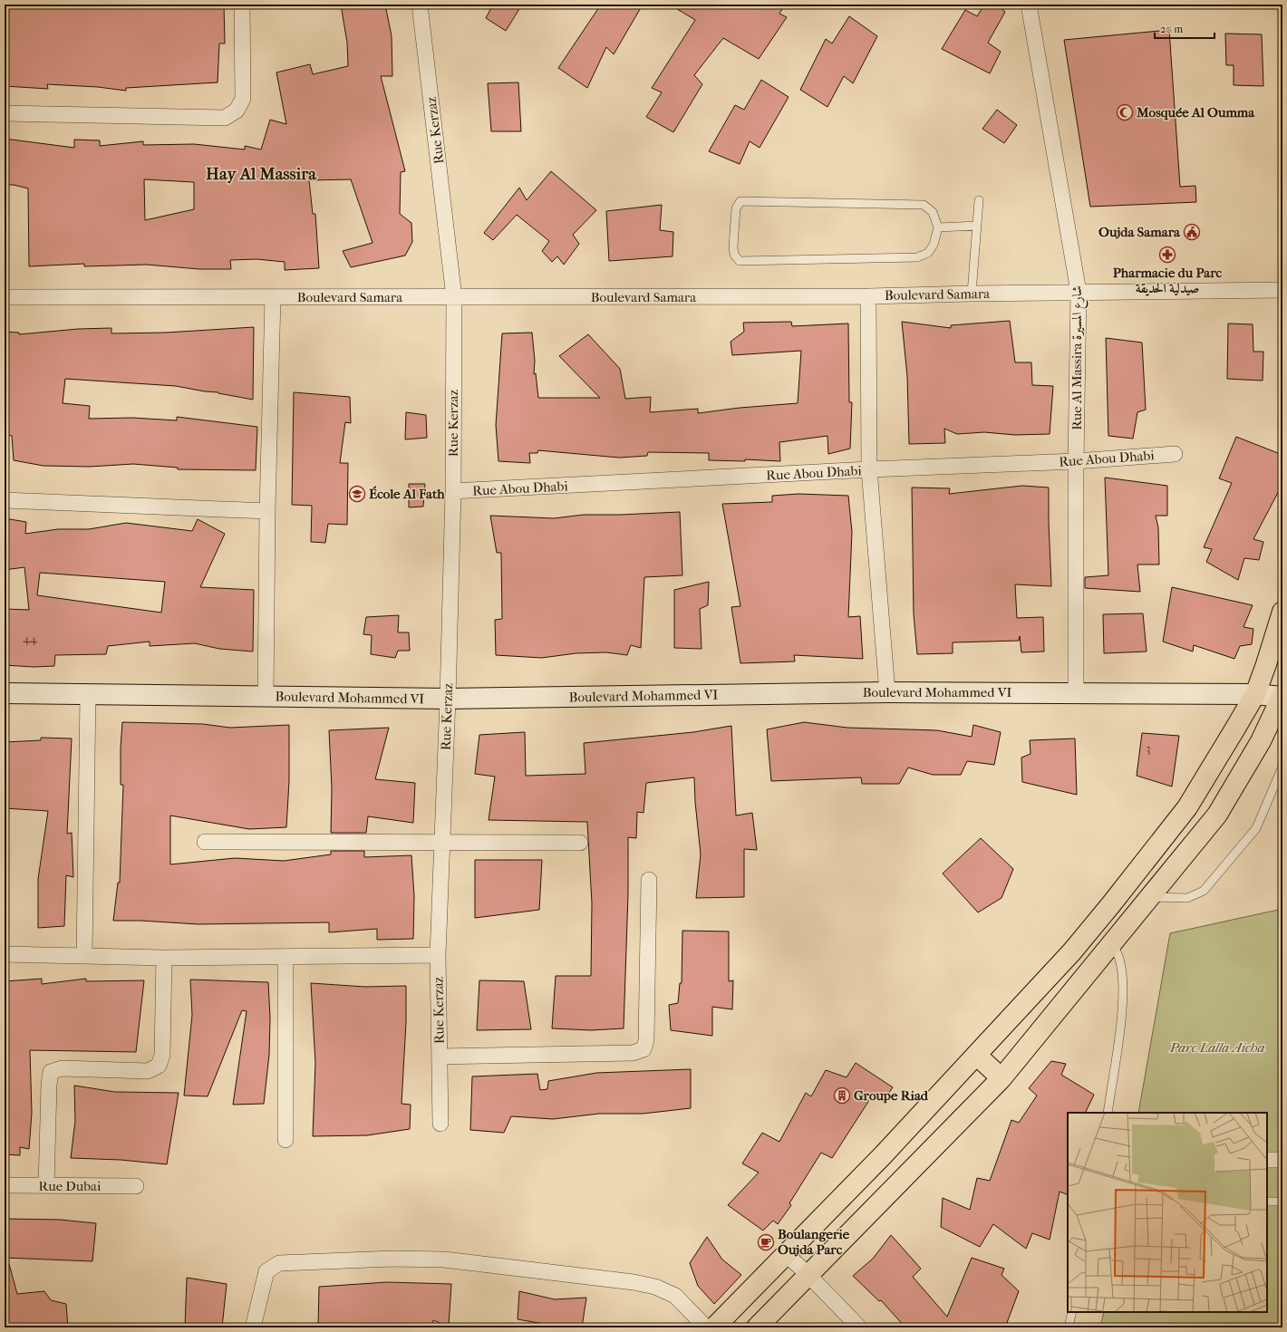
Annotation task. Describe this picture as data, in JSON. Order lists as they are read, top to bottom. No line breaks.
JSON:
{"streets":{"street":["Rue Kerzaz","Boulevard Samara","Rue Al Massira شارع المسيرة","Rue Abou Dhabi","Boulevard Mohammed VI","Rue Dubai"]},"crossings":[["Rue Kerzaz","Boulevard Samara"],["Rue Kerzaz","Rue Abou Dhabi"],["Rue Kerzaz","Boulevard Mohammed VI"],["Boulevard Samara","Rue Al Massira شارع المسيرة"],["Rue Al Massira شارع المسيرة","Rue Abou Dhabi"],["Rue Al Massira شارع المسيرة","Boulevard Mohammed VI"]],"districts":["Hay Al Massira"],"parks":["Parc Lalla Aicha"],"places":{"mosque":["Mosquée Al Oumma"],"public building":["Oujda Samara"],"pharmacy":["Pharmacie du Parc صيدلية الحديقة"],"school or university":["École Al Fath"],"building":["Groupe Riad"],"cafe":["Boulangerie Oujda Parc"]},"house_numbers":["44","3"],"scale_bar":"20 m"}
